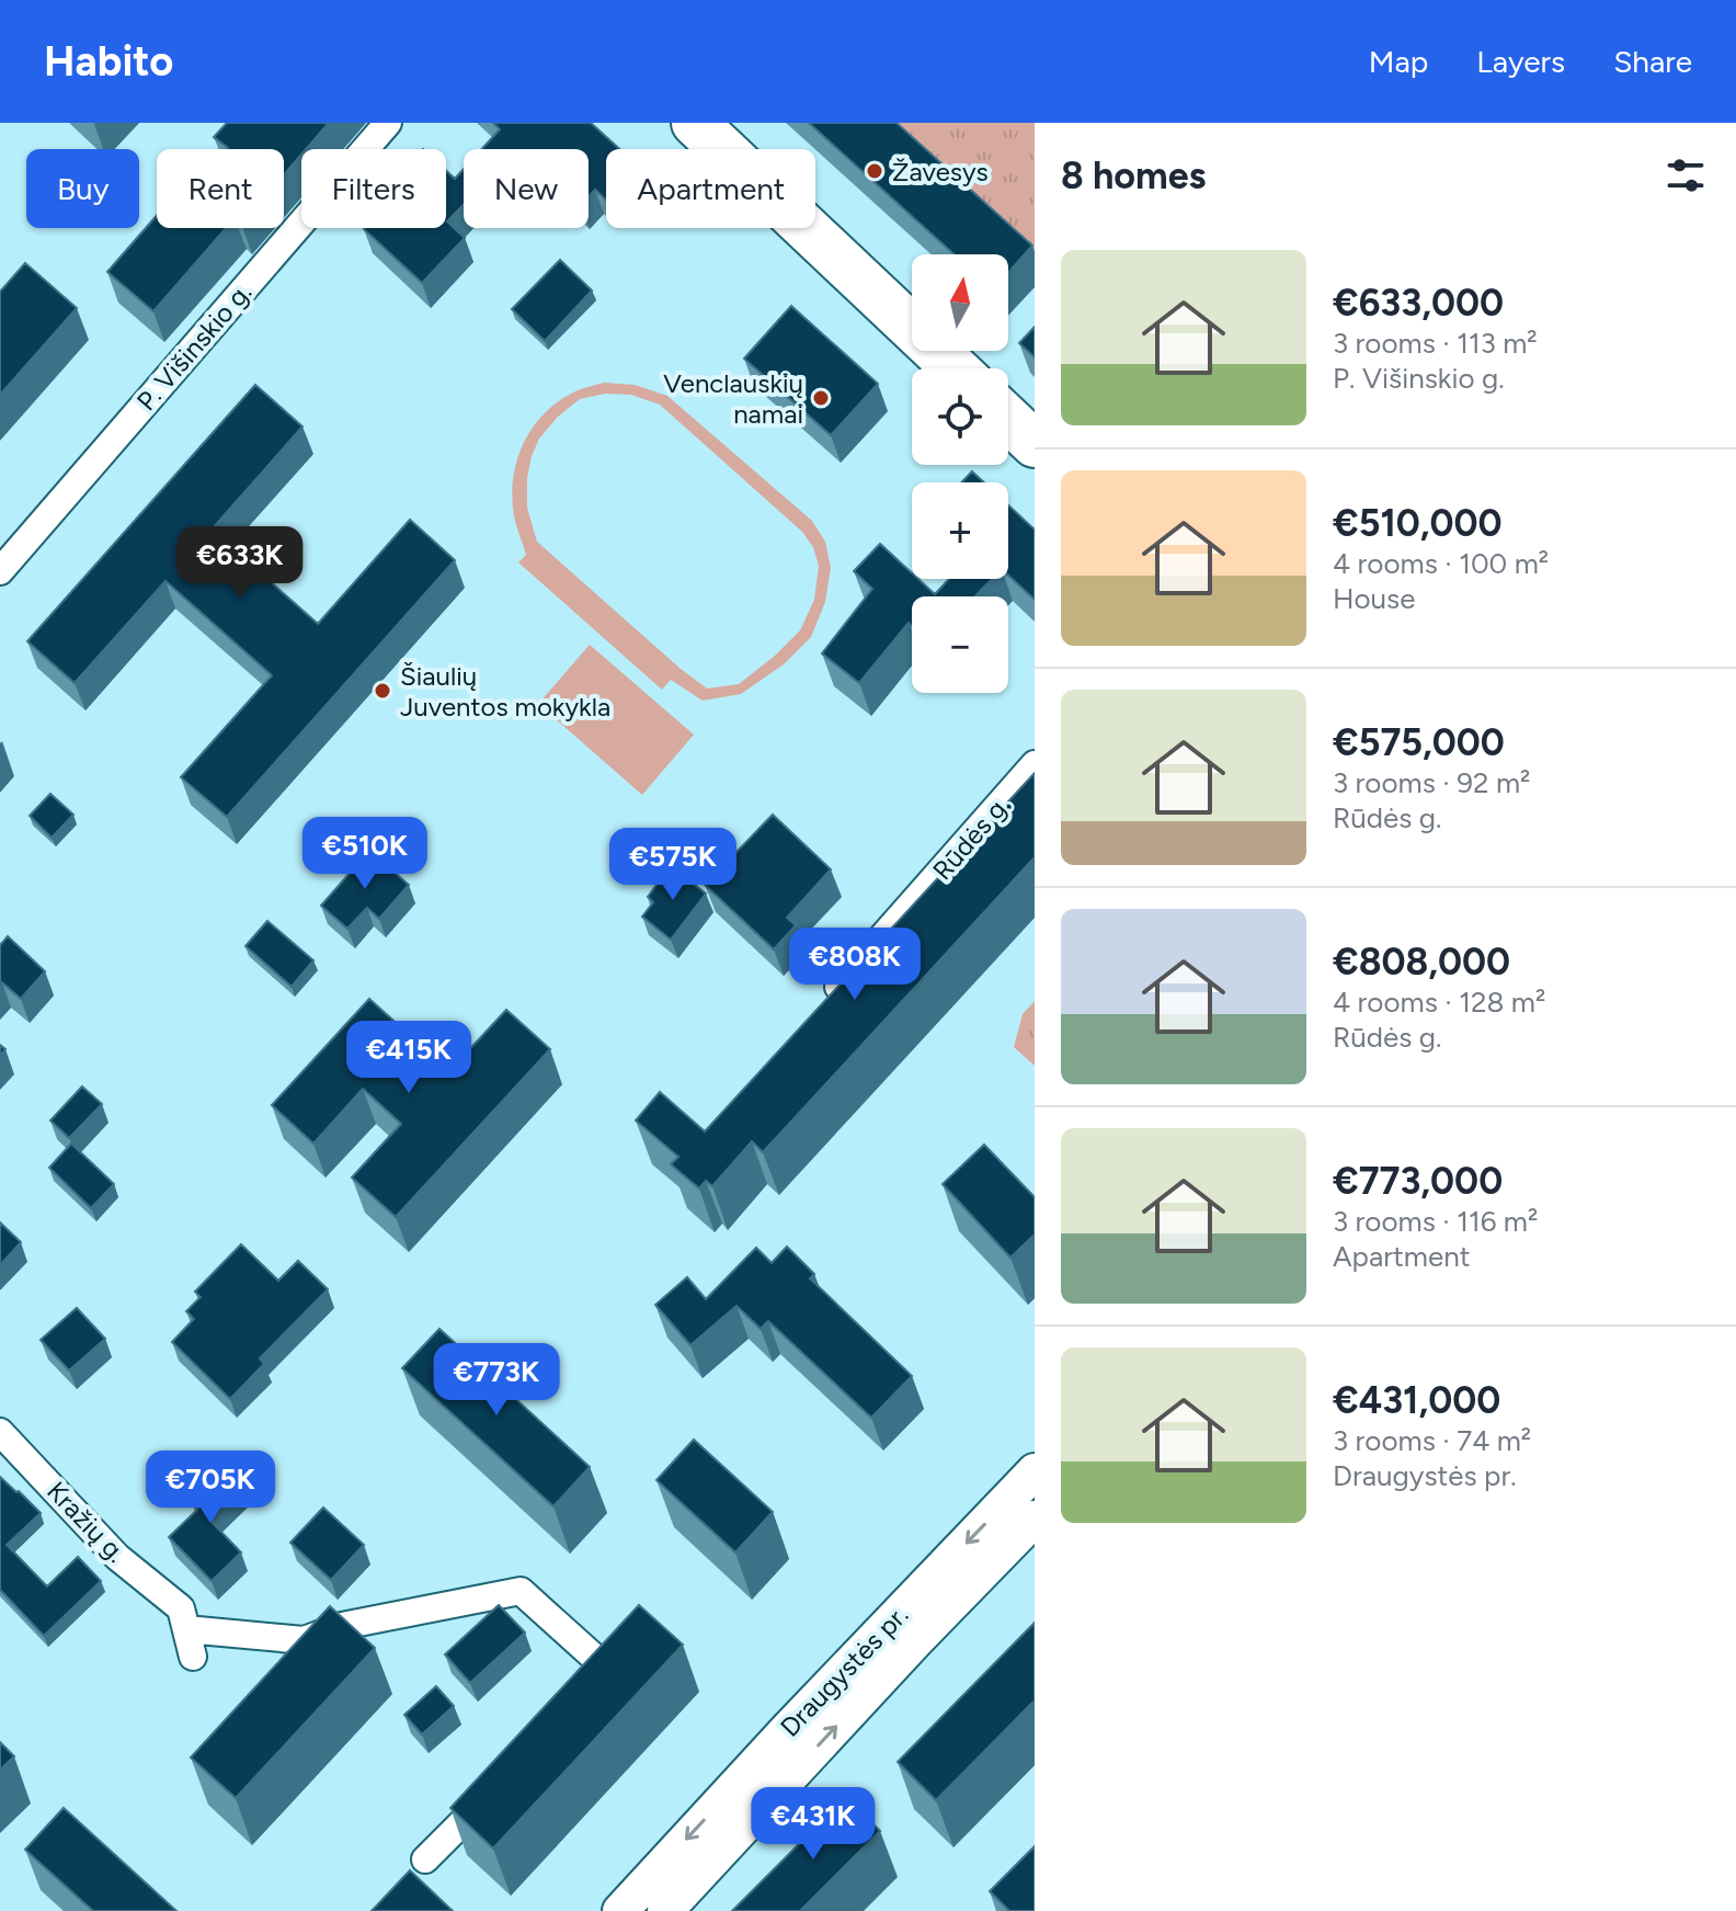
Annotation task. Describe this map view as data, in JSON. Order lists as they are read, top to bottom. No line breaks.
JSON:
{"streets":{"main road":["Draugystės pr."],"street":["P. Višinskio g.","Rūdės g.","Kražių g."]},"places":["Žavesys","Venclauskių namai","Šiaulių Juventos mokykla"],"north":"top","page":{"header":"Habito","nav":["Map","Layers","Share"],"heading":"8 homes","chip":["Buy","Rent","Filters","New","Apartment"],"list":[{"name":"€633,000","note":"3 rooms · 113 m² · P. Višinskio g."},{"name":"€510,000","note":"4 rooms · 100 m² · House"},{"name":"€575,000","note":"3 rooms · 92 m² · Rūdės g."},{"name":"€808,000","note":"4 rooms · 128 m² · Rūdės g."},{"name":"€773,000","note":"3 rooms · 116 m² · Apartment"},{"name":"€431,000","note":"3 rooms · 74 m² · Draugystės pr."}],"map_buttons":["+","−"],"price":["€633K","€510K","€575K","€808K","€415K","€773K","€705K","€431K"]}}
